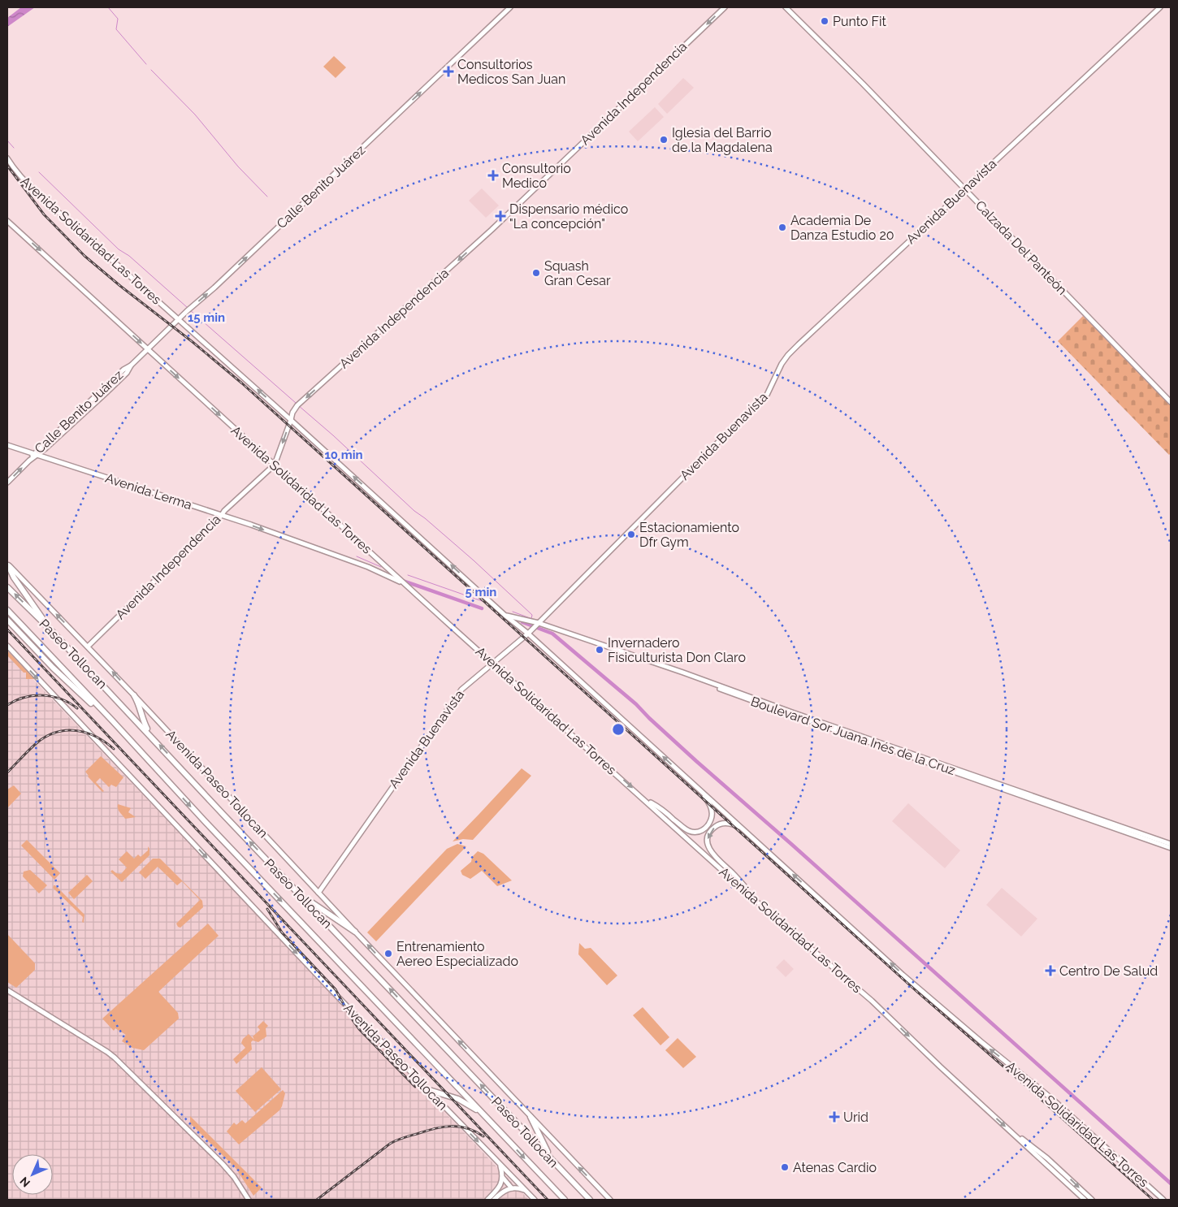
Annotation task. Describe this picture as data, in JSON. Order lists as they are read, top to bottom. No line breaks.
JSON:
{"streets":{"highway":["Paseo Tollocan"],"main road":["Avenida Independencia","Calle Benito Juárez","Avenida Buenavista","Avenida Solidaridad Las Torres","Calzada Del Panteón","Avenida Lerma","Boulevard Sor Juana Inés de la Cruz","Avenida Paseo Tollocan"]},"crossings":[["Avenida Independencia","Avenida Solidaridad Las Torres"],["Avenida Independencia","Avenida Lerma"],["Avenida Independencia","Avenida Paseo Tollocan"],["Calle Benito Juárez","Avenida Solidaridad Las Torres"],["Calle Benito Juárez","Avenida Lerma"],["Avenida Buenavista","Avenida Solidaridad Las Torres"],["Avenida Buenavista","Calzada Del Panteón"],["Avenida Buenavista","Boulevard Sor Juana Inés de la Cruz"],["Avenida Buenavista","Avenida Paseo Tollocan"],["Avenida Solidaridad Las Torres","Avenida Lerma"],["Avenida Solidaridad Las Torres","Boulevard Sor Juana Inés de la Cruz"]],"one_way":["Avenida Independencia","Calle Benito Juárez","Avenida Lerma"],"places":{"other":["Punto Fit","Iglesia del Barrio de la Magdalena","Academia De Danza Estudio 20","Squash Gran Cesar","Estacionamiento Dfr Gym","Invernadero Fisiculturista Don Claro","Entrenamiento Aereo Especializado","Atenas Cardio"],"health":["Consultorios Medicos San Juan","Consultorio Medico","Dispensario médico \"La concepción\"","Centro De Salud","Urid"]},"north":"bottom left","rings":["15 min","10 min","5 min"]}
